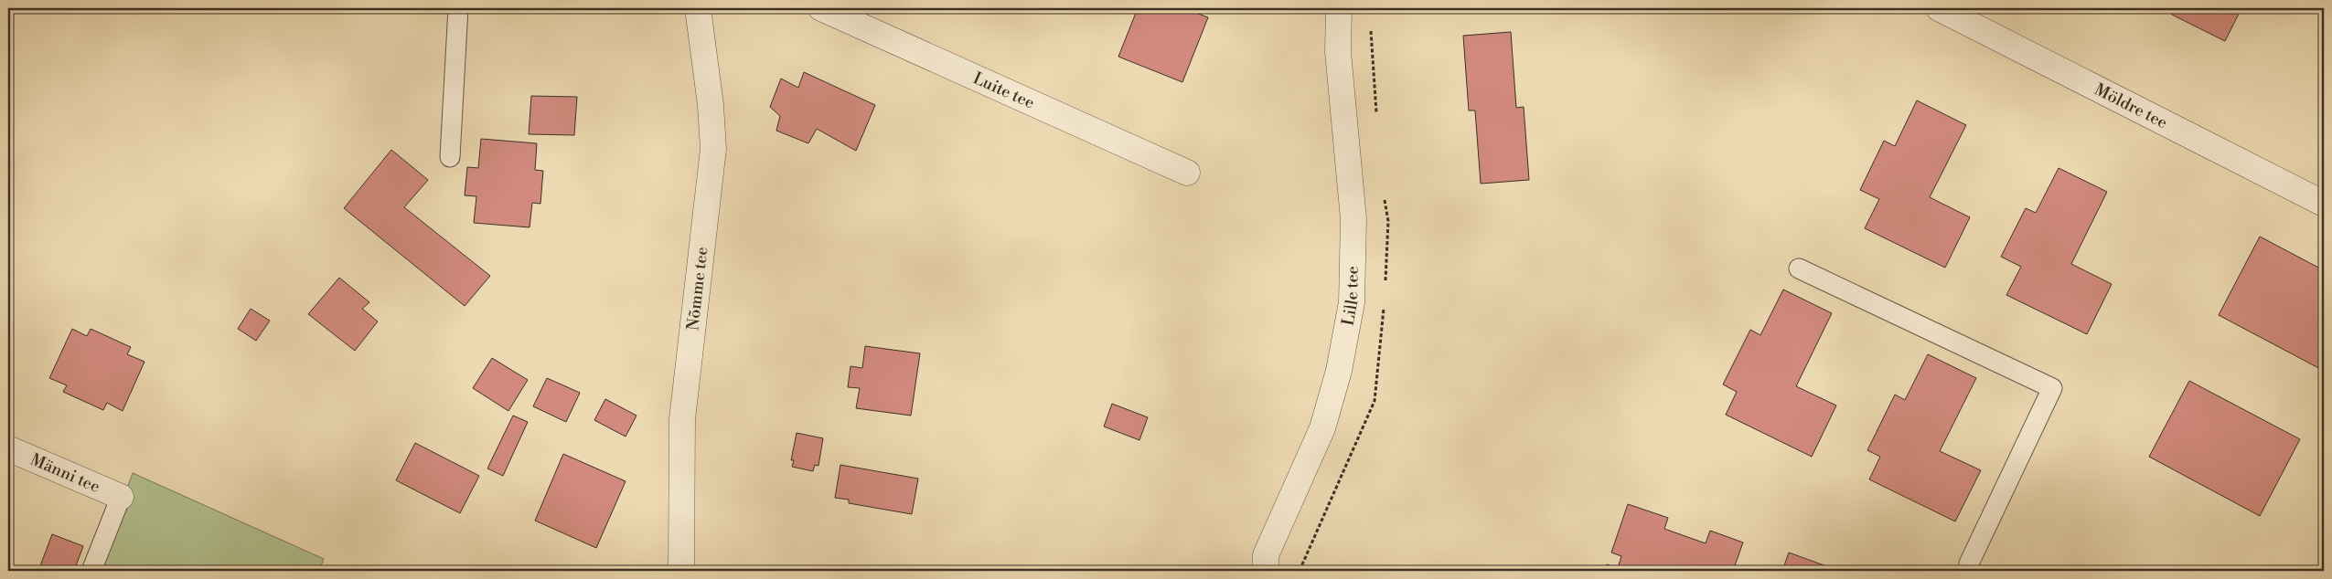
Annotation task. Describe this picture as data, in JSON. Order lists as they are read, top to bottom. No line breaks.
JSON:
{"streets":{"street":["Luite tee","Möldre tee","Nõmme tee","Lille tee","Männi tee"]}}
